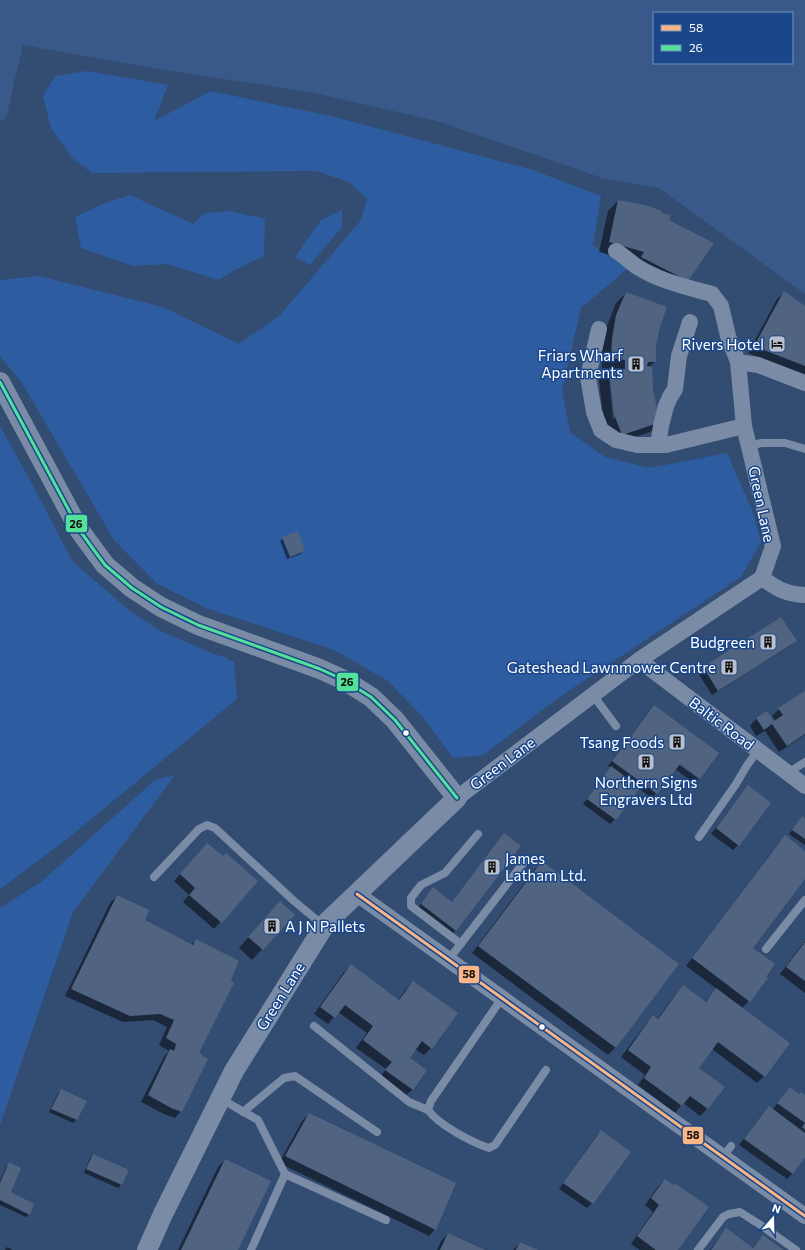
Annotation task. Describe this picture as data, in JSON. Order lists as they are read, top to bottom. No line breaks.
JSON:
{"streets":{"street":["Green Lane","Baltic Road"]},"crossings":[["Green Lane","Baltic Road"]],"places":{"hotel":["Rivers Hotel"],"building":["Friars Wharf Apartments","Budgreen","Gateshead Lawnmower Centre","Tsang Foods","Northern Signs Engravers Ltd","James Latham Ltd.","A J N Pallets"]},"lines":["transit line 26","transit line 58"],"legend":["58","26"],"north":"top"}
